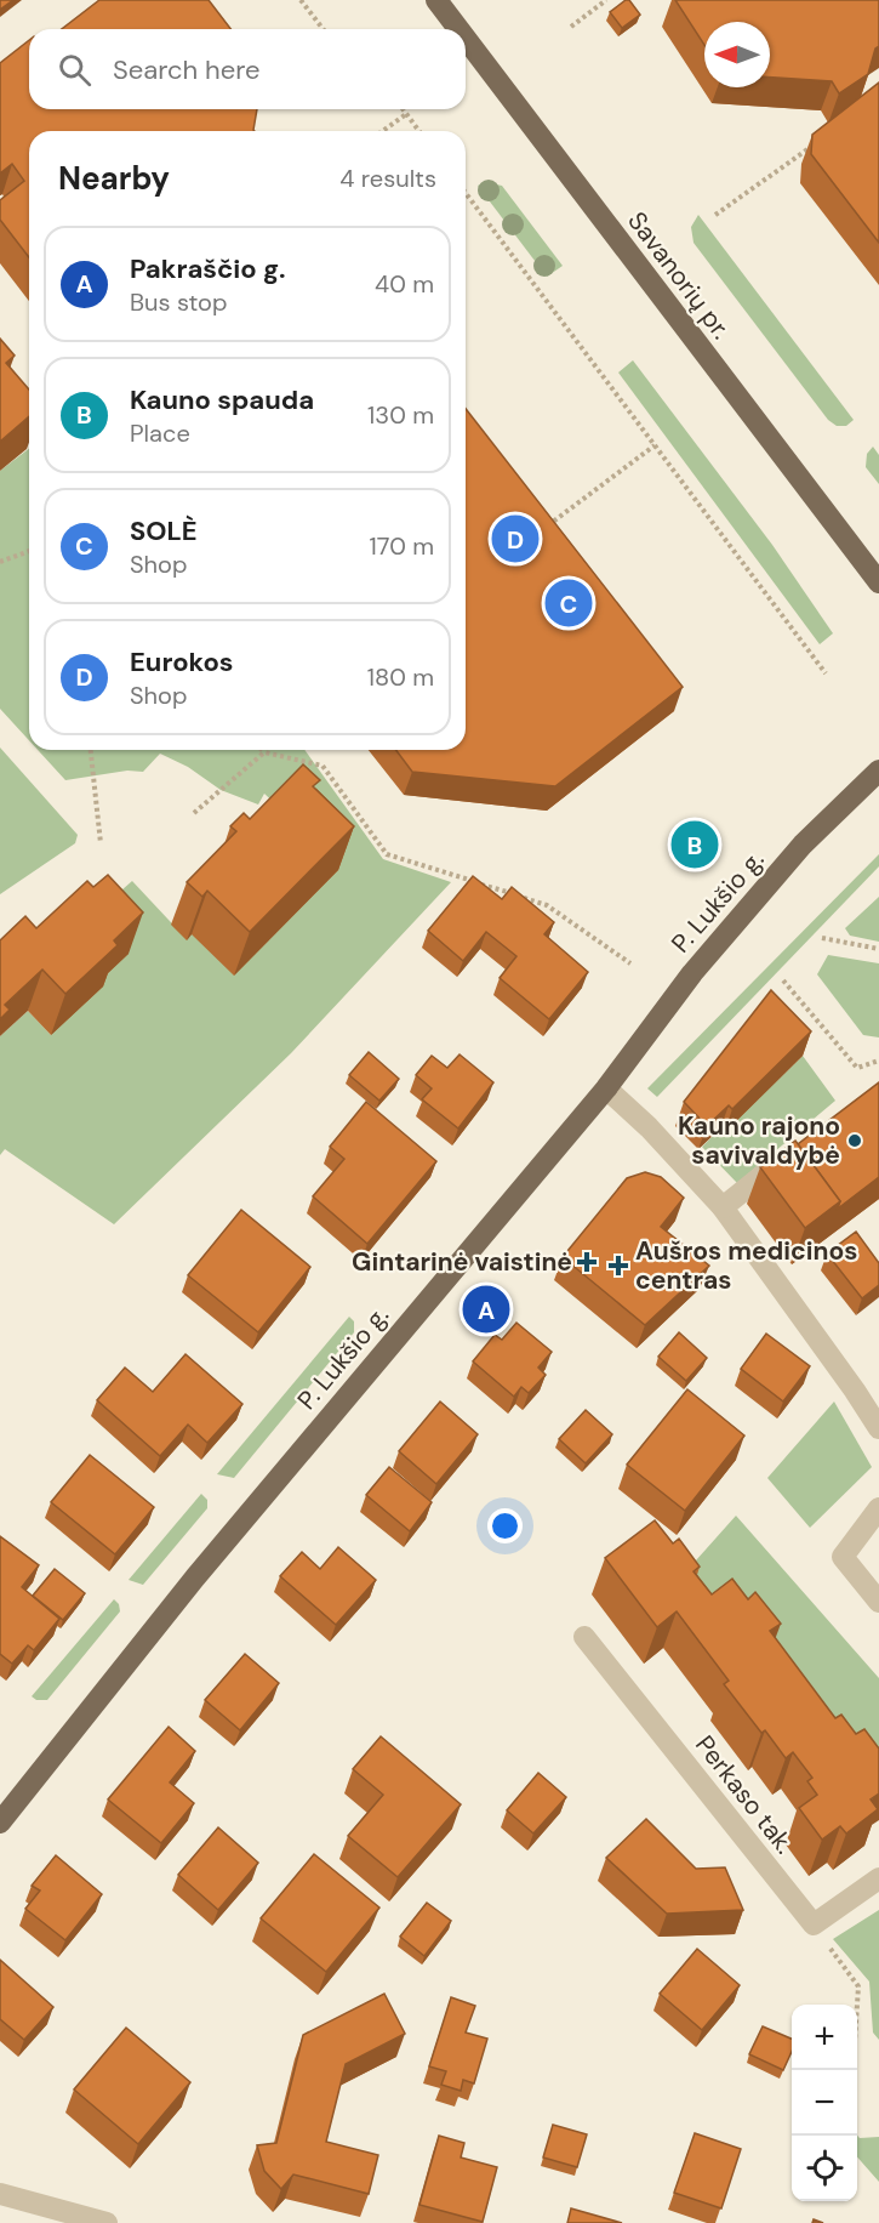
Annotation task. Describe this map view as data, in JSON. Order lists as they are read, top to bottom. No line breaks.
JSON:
{"streets":{"main road":["Savanorių pr.","P. Lukšio g."],"street":["Perkaso tak."]},"places":{"other":["Kauno rajono savivaldybė"],"health":["Gintarinė vaistinė","Aušros medicinos centras"]},"north":"left","page":{"search":"Search here","heading":["Nearby","4 results"],"list":[{"mark":"A","name":"Pakraščio g.","note":"Bus stop","value":"40 m"},{"mark":"B","name":"Kauno spauda","note":"Place","value":"130 m"},{"mark":"C","name":"SOLÈ","note":"Shop","value":"170 m"},{"mark":"D","name":"Eurokos","note":"Shop","value":"180 m"}],"pins":["D","C","B","A"],"map_buttons":["+","−"]}}
